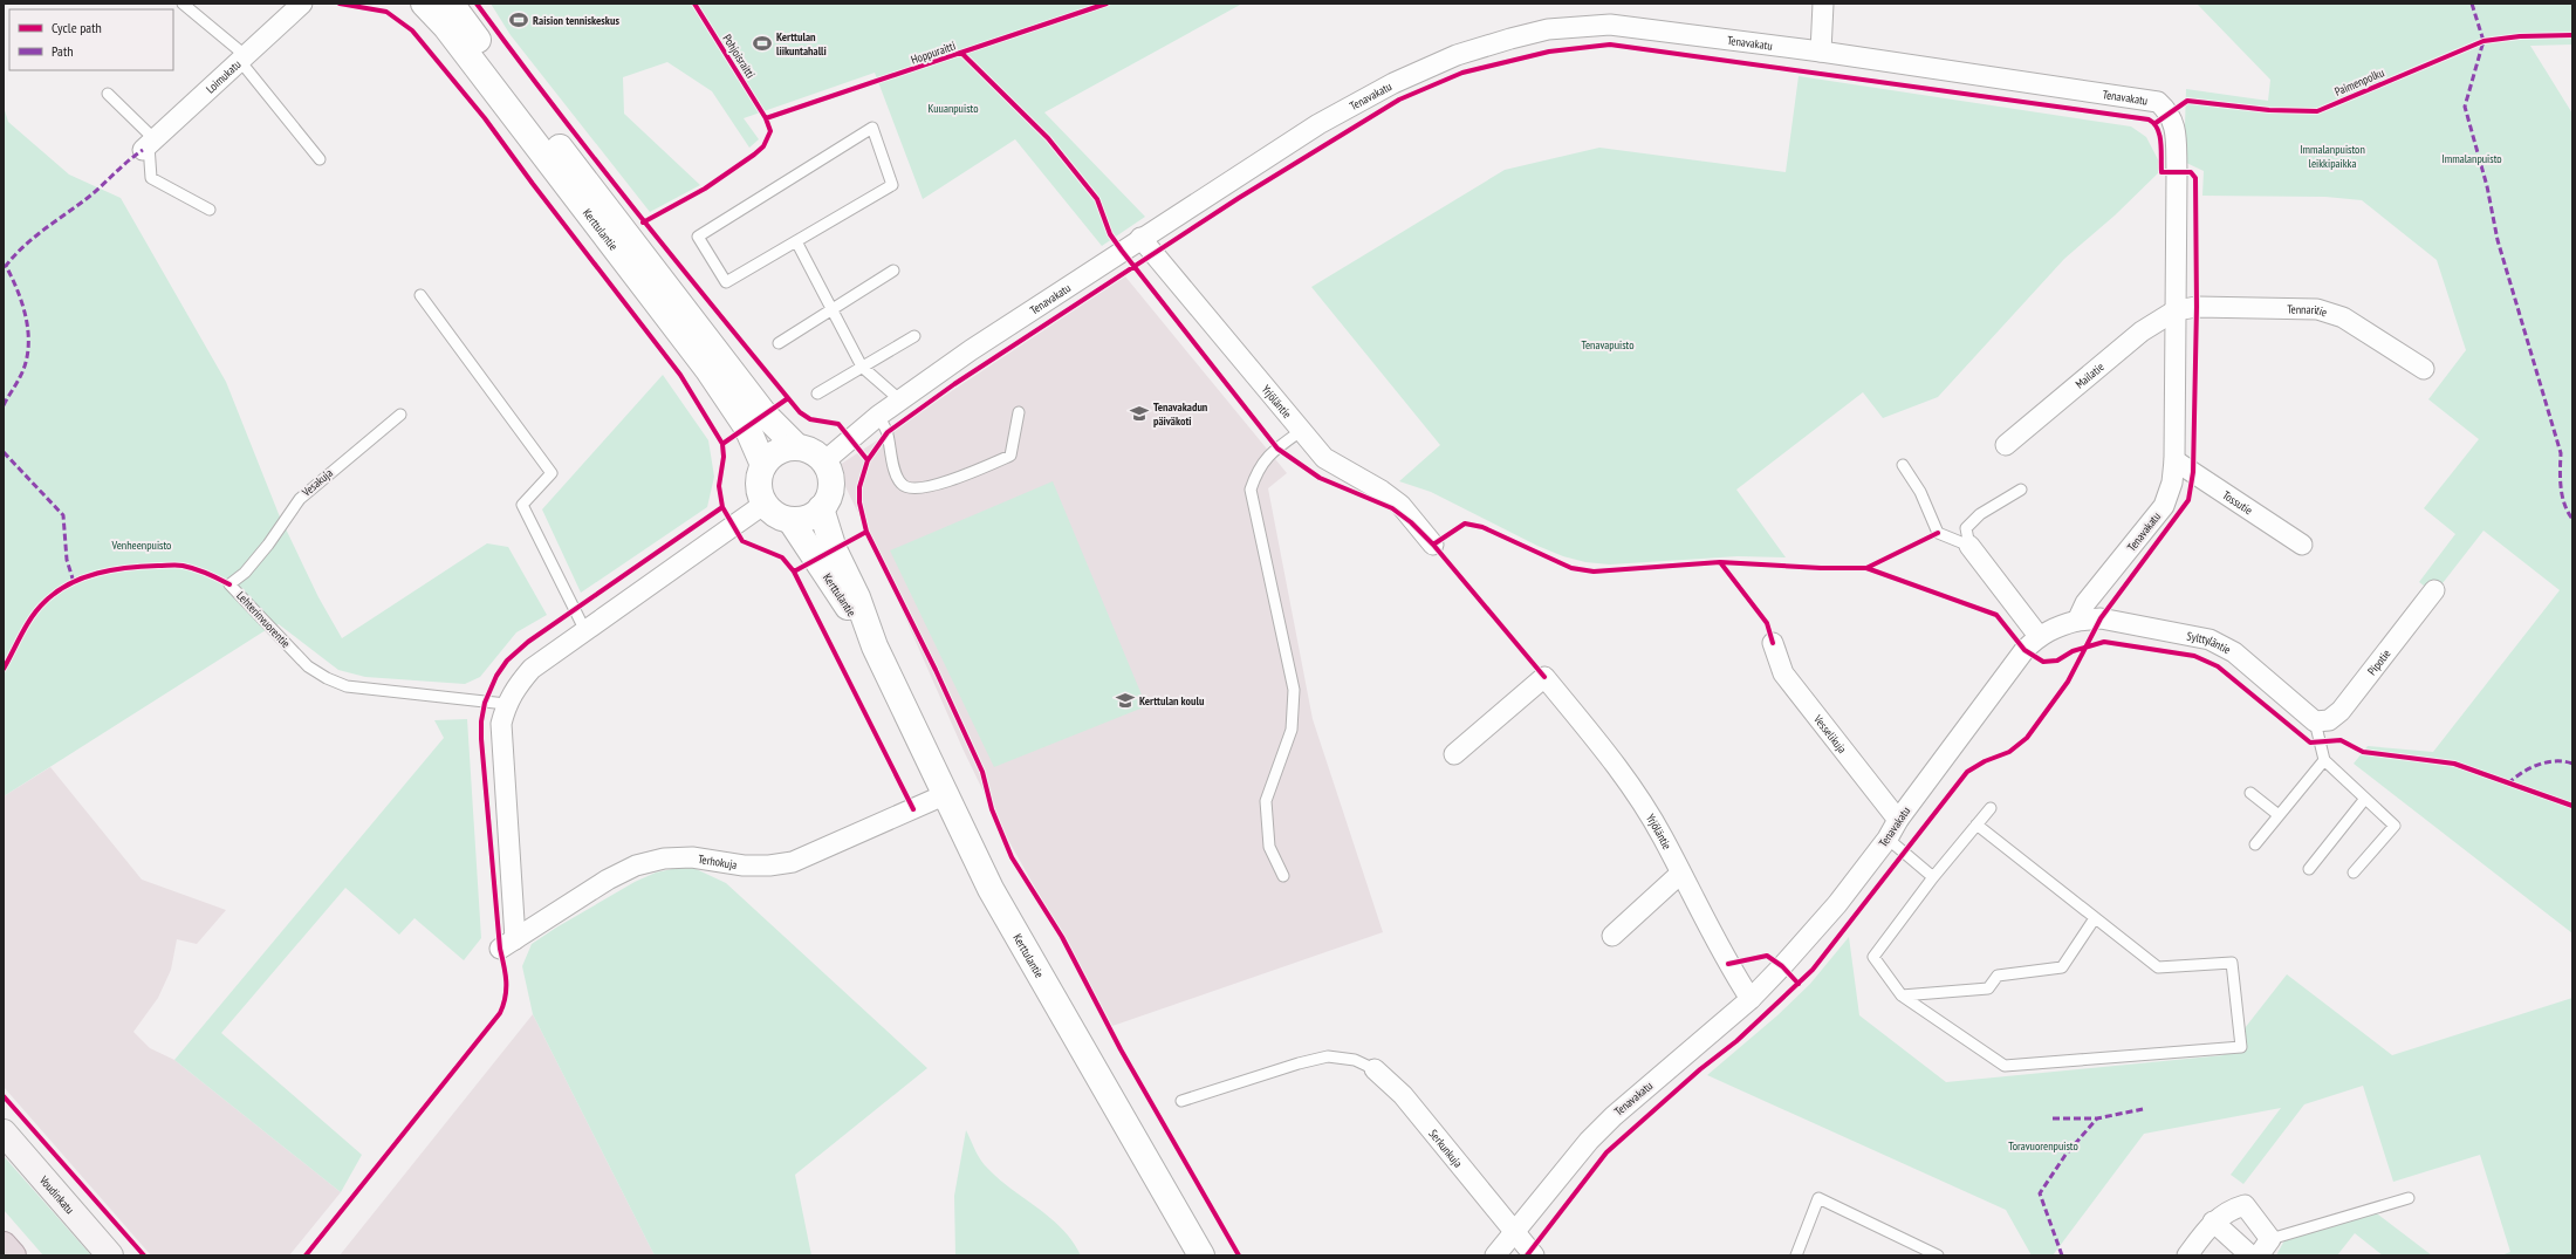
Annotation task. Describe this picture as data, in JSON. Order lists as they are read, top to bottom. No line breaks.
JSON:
{"streets":{"main road":["Voudinkatu"],"street":["Tenavakatu","Loimukatu","Kerttulantie","Tennaritie","Mailatie","Yrjöläntie","Tossutie","Sylttyläntie","Pipotie","Vesselikuja","Terhokuja","Serkunkuja"],"lane":["Vesakuja","Lehterinvuorentie"],"cycle path":["Hoppuraitti","Pohjoisraitti","Paimenpolku"]},"crossings":[["Tenavakatu","Kerttulantie"],["Tenavakatu","Tennaritie"],["Tenavakatu","Mailatie"],["Tenavakatu","Yrjöläntie"],["Tenavakatu","Tossutie"],["Tenavakatu","Sylttyläntie"],["Tenavakatu","Vesselikuja"],["Tenavakatu","Serkunkuja"],["Kerttulantie","Terhokuja"],["Tennaritie","Mailatie"],["Vesakuja","Lehterinvuorentie"],["Lehterinvuorentie","Terhokuja"],["Sylttyläntie","Pipotie"]],"parks":["Kuuanpuisto","Immalanpuiston leikkipaikka","Immalanpuisto","Tenavapuisto","Venheenpuisto","Toravuorenpuisto"],"places":{"sports":["Raision tenniskeskus","Kerttulan liikuntahalli"],"school or university":["Tenavakadun päiväkoti","Kerttulan koulu"]},"legend":["Cycle path","Path"]}
